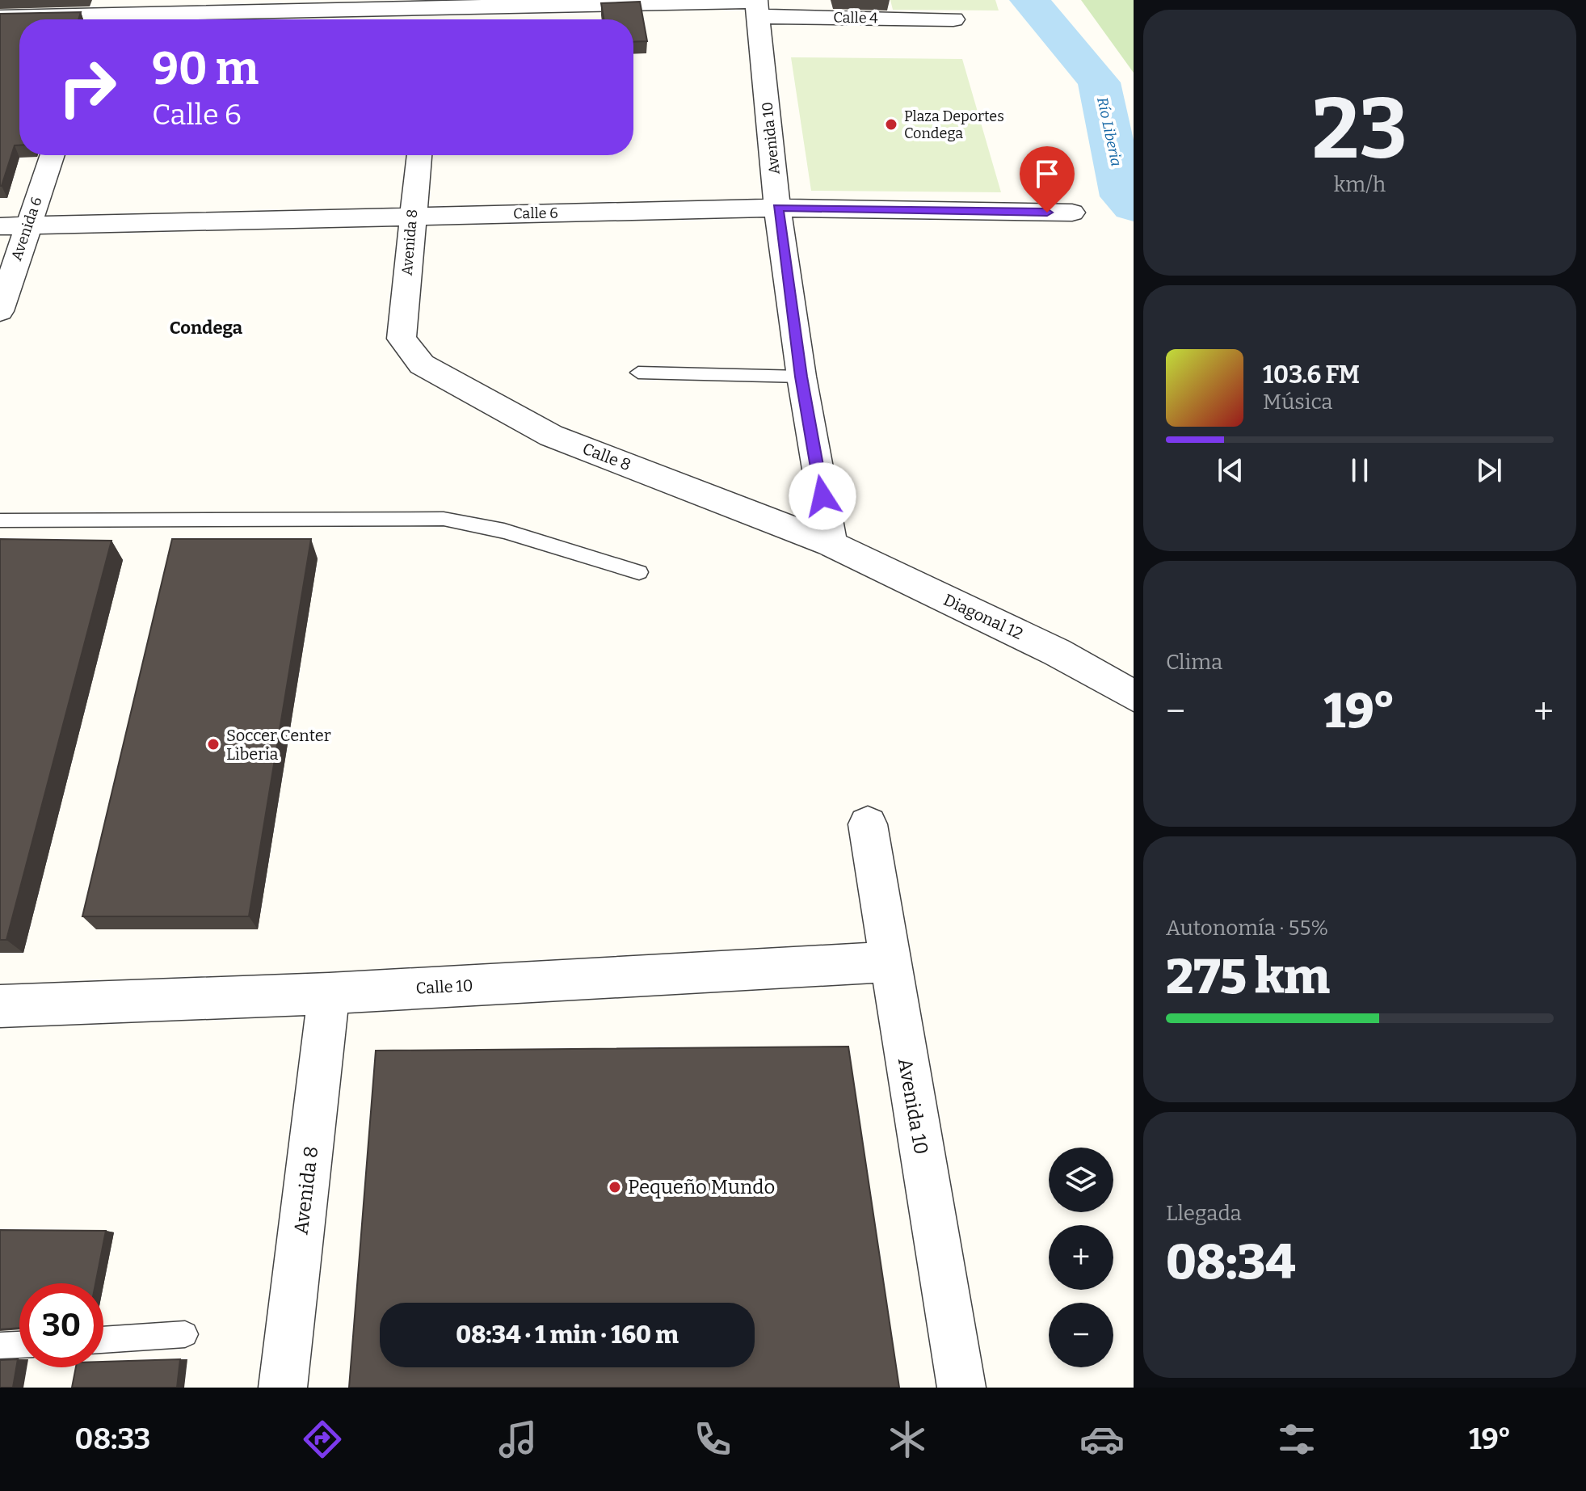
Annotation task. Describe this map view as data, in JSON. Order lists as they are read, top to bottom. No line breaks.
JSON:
{"streets":{"street":["Calle 4","Avenida 10","Calle 6","Avenida 6","Avenida 8","Calle 8","Diagonal 12","Calle 10"]},"crossings":[["Calle 4","Avenida 10"],["Avenida 10","Calle 6"],["Avenida 10","Calle 8"],["Avenida 10","Diagonal 12"],["Avenida 10","Calle 10"],["Calle 6","Avenida 6"],["Calle 6","Avenida 8"],["Avenida 8","Calle 8"],["Avenida 8","Calle 10"],["Calle 8","Diagonal 12"]],"districts":["Condega"],"water":["Río Liberia"],"places":["Plaza Deportes Condega","Soccer Center Liberia","Pequeño Mundo"],"page":{"tile":[["23","km/h"],"Clima",["Autonomía · 55%","275 km"],["Llegada","08:34"]],"turn":["90 m","Calle 6"],"song":["103.6 FM","Música"],"heat":["−","19°","+"],"map_buttons":["+","−"],"limit":"30","trip":"08:34 · 1 min · 160 m","tabs":["08:33","19°"]}}
